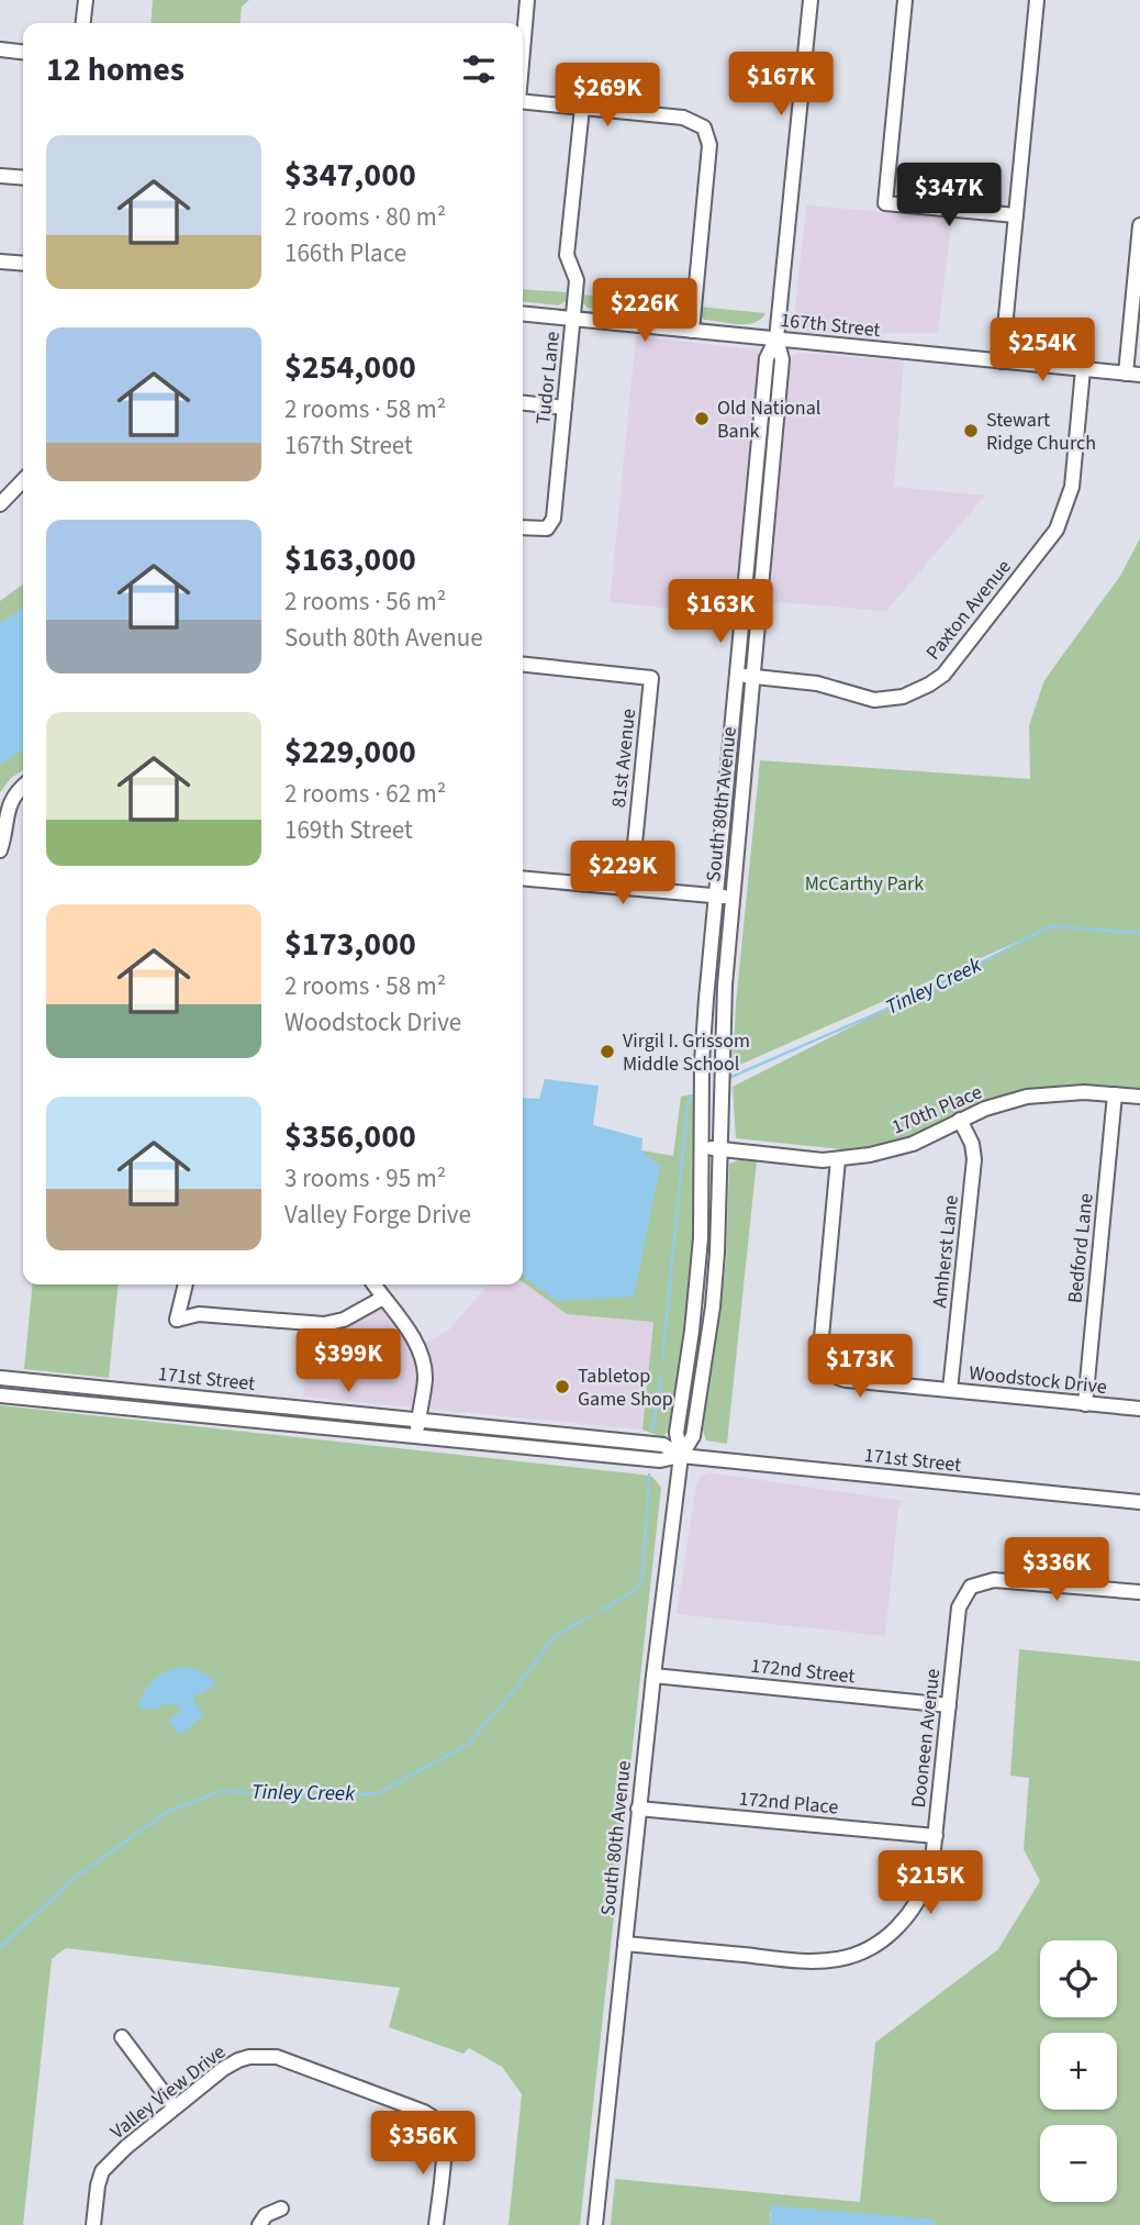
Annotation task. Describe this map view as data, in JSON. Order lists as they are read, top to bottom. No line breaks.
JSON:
{"streets":{"street":["167th Street","Tudor Lane","Paxton Avenue","81st Avenue","South 80th Avenue","170th Place","Bedford Lane","Amherst Lane","171st Street","Woodstock Drive","172nd Street","Dooneen Avenue","172nd Place","Valley View Drive"]},"crossings":[["167th Street","Tudor Lane"],["167th Street","Paxton Avenue"],["167th Street","South 80th Avenue"],["Paxton Avenue","South 80th Avenue"],["South 80th Avenue","170th Place"],["South 80th Avenue","171st Street"],["South 80th Avenue","172nd Street"],["South 80th Avenue","Dooneen Avenue"],["South 80th Avenue","172nd Place"],["170th Place","Bedford Lane"],["170th Place","Amherst Lane"],["170th Place","Woodstock Drive"],["Bedford Lane","Woodstock Drive"],["Amherst Lane","Woodstock Drive"],["172nd Street","Dooneen Avenue"],["Dooneen Avenue","172nd Place"]],"water":["Tinley Creek"],"parks":["McCarthy Park"],"places":["Old National Bank","Stewart Ridge Church","Virgil I. Grissom Middle School","Tabletop Game Shop"],"page":{"heading":"12 homes","price":["$167K","$269K","$347K","$226K","$254K","$163K","$229K","$399K","$173K","$336K","$215K","$356K"],"list":[{"name":"$347,000","note":"2 rooms · 80 m² · 166th Place"},{"name":"$254,000","note":"2 rooms · 58 m² · 167th Street"},{"name":"$163,000","note":"2 rooms · 56 m² · South 80th Avenue"},{"name":"$229,000","note":"2 rooms · 62 m² · 169th Street"},{"name":"$173,000","note":"2 rooms · 58 m² · Woodstock Drive"},{"name":"$356,000","note":"3 rooms · 95 m² · Valley Forge Drive"}],"map_buttons":["+","−"]}}
